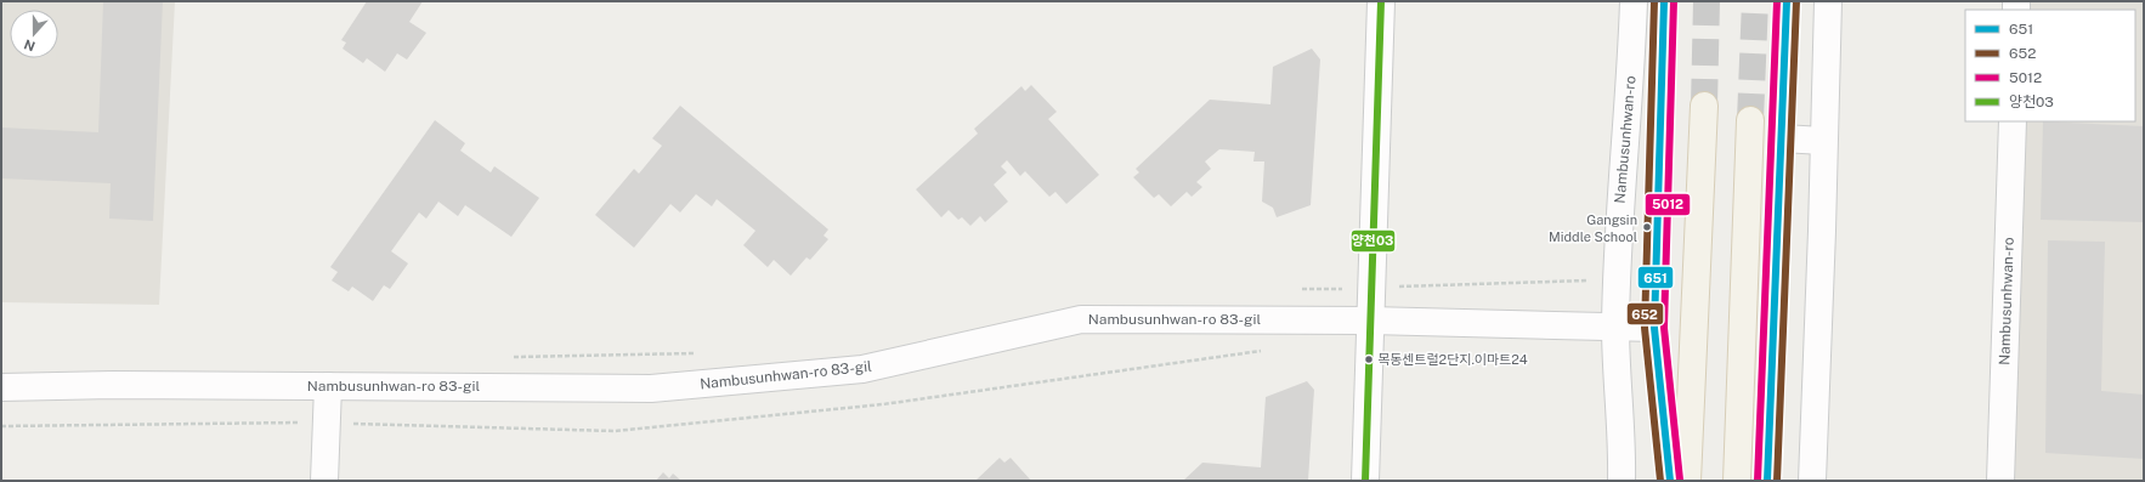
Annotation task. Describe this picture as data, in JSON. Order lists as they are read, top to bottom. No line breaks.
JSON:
{"streets":{"street":["Nambusunhwan-ro","Nambusunhwan-ro 83-gil"]},"crossings":[["Nambusunhwan-ro","Nambusunhwan-ro 83-gil"]],"places":["Gangsin Middle School","목동센트럴2단지.이마트24"],"lines":["transit line 651","transit line 652","transit line 5012","transit line 양천03"],"legend":["651","652","5012","양천03"],"north":"bottom"}
